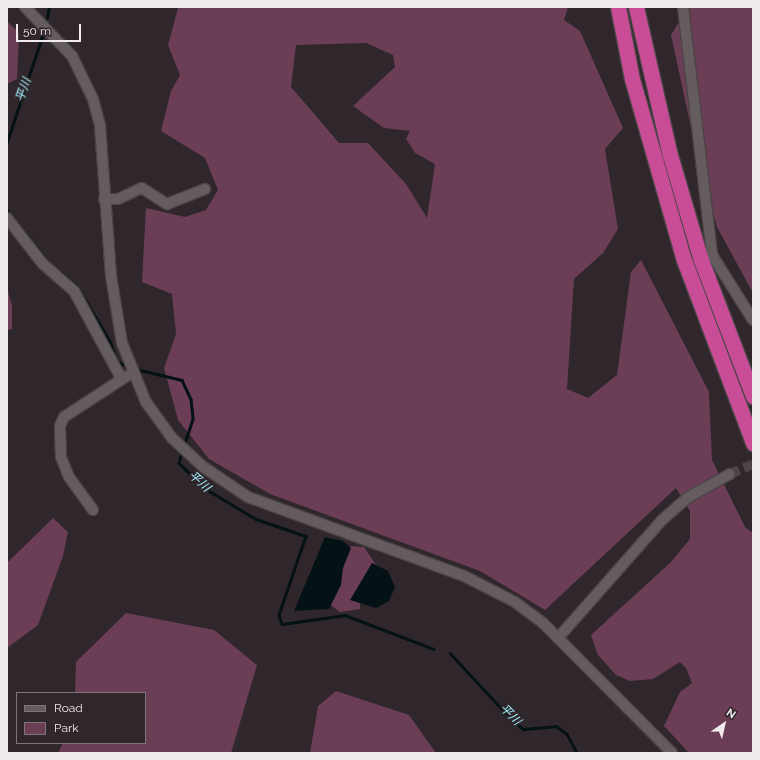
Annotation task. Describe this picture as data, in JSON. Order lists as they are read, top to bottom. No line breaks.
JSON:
{"water":["平川"],"legend":["Road","Park"],"scale_bar":"50 m","north":"top right"}
